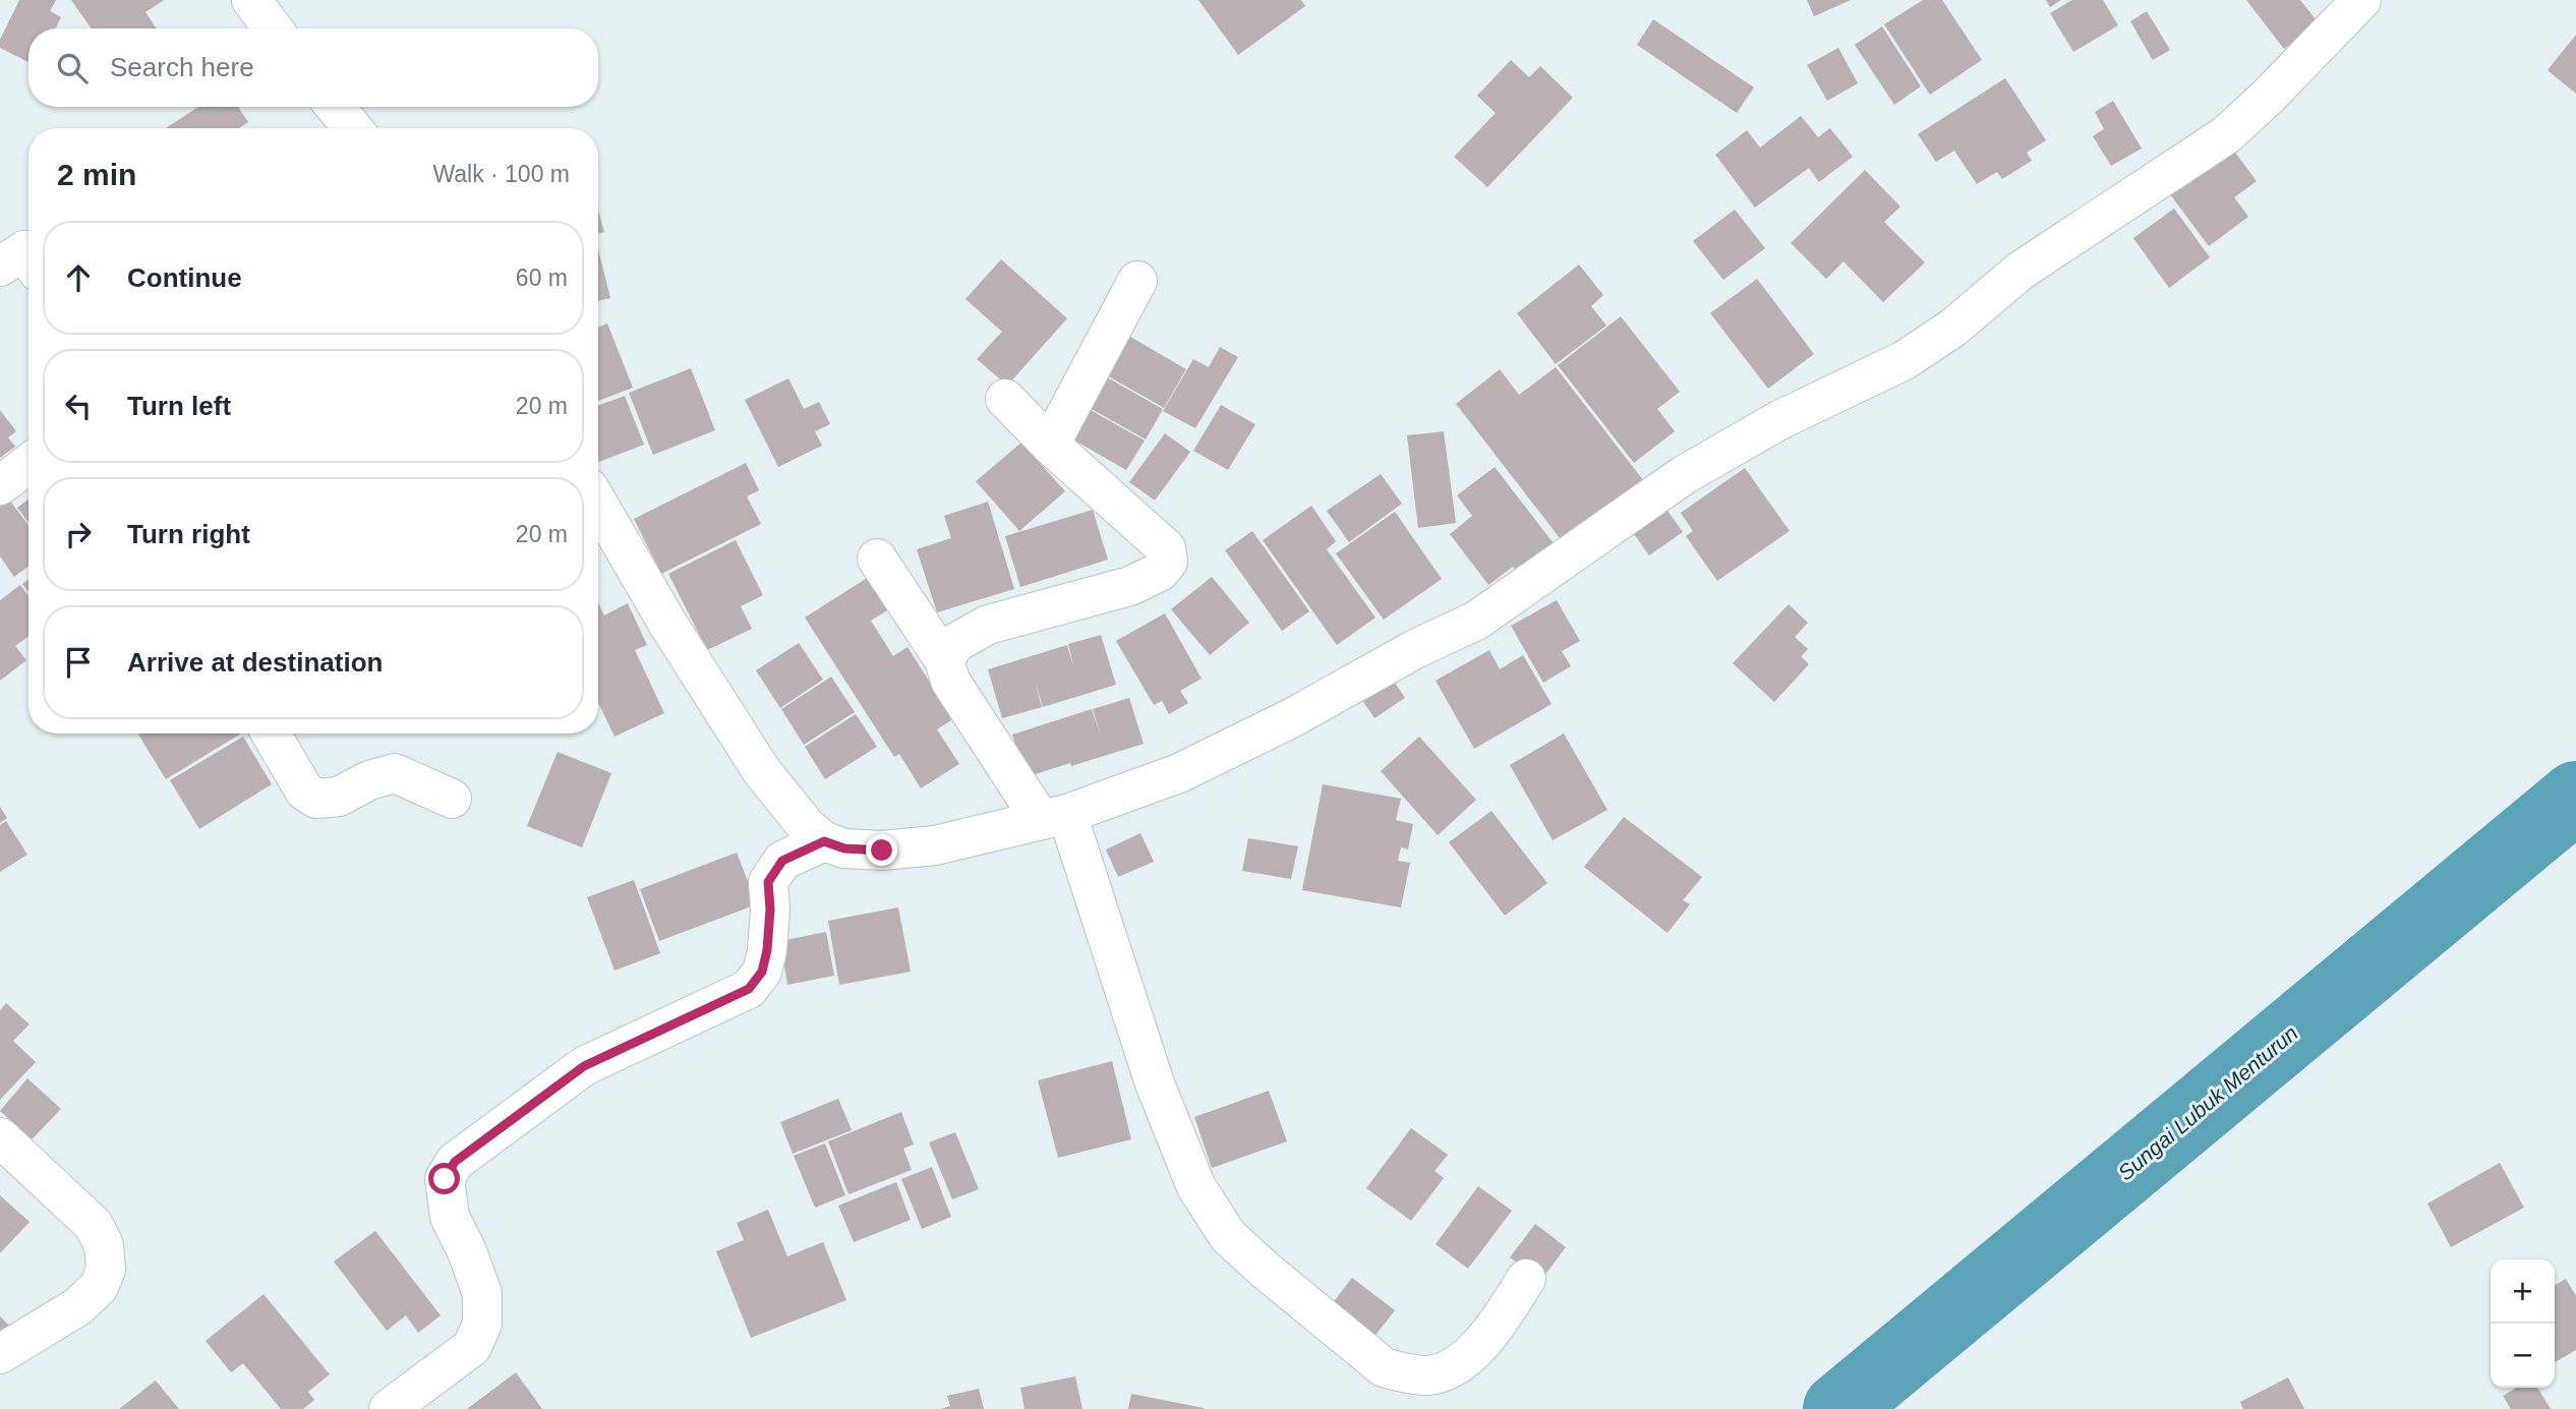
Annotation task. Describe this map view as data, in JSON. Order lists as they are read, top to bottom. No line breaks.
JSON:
{"water":["Sungai Lubuk Menturun"],"page":{"search":"Search here","heading":["2 min","Walk · 100 m"],"list":[["Continue","60 m"],["Turn left","20 m"],["Turn right","20 m"],"Arrive at destination"],"map_buttons":["+","−"]}}
